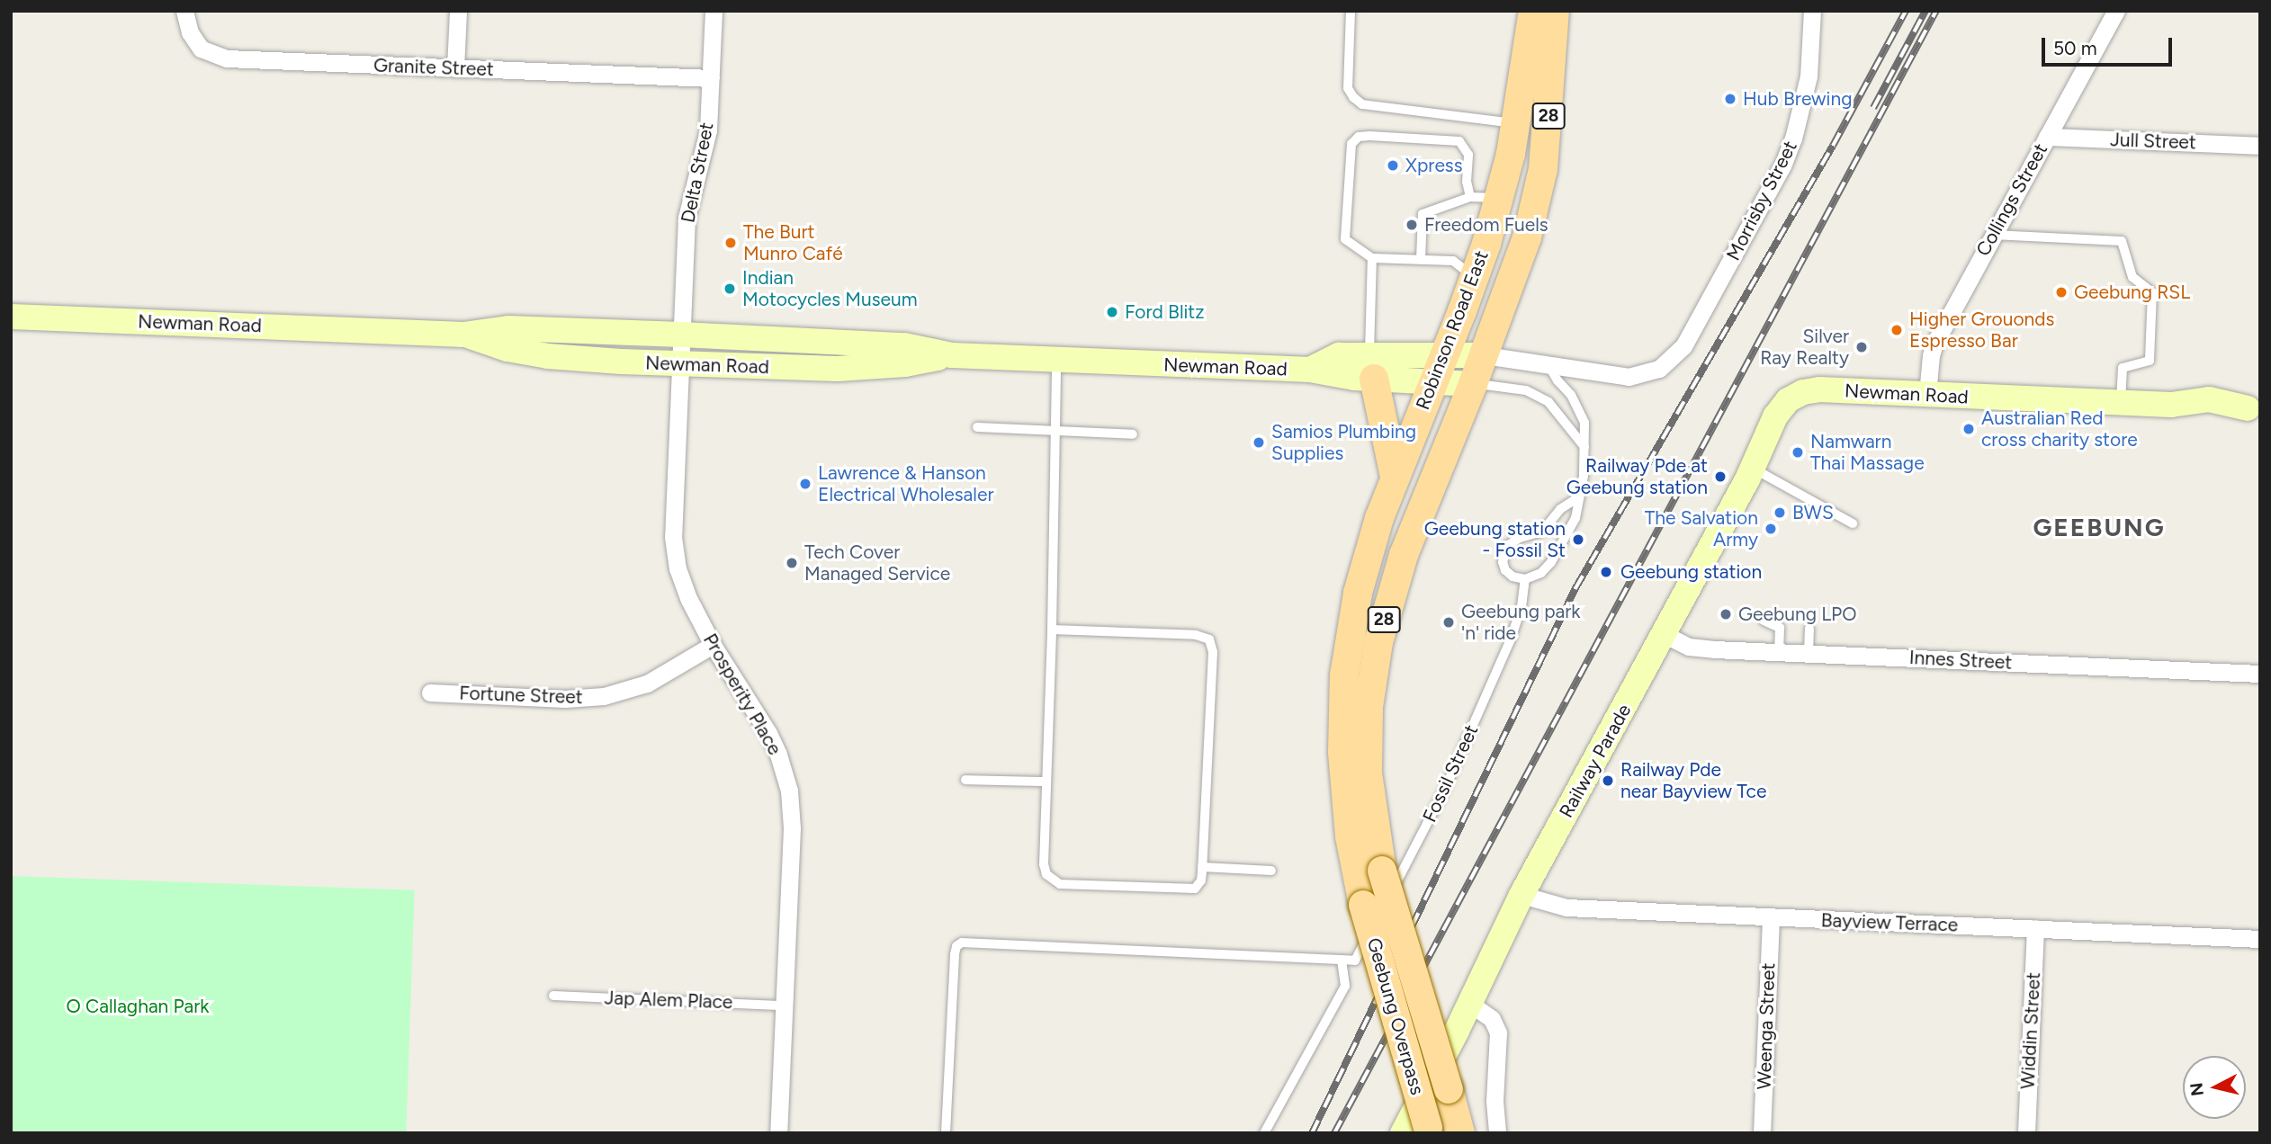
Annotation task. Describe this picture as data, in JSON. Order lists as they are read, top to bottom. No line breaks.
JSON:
{"streets":{"main road":["28","Newman Road","Robinson Road East","Railway Parade","Geebung Overpass"],"street":["Granite Street","Jull Street","Delta Street","Collings Street","Morrisby Street","Innes Street","Prosperity Place","Fortune Street","Bayview Terrace","Weenga Street","Widdin Street"],"lane":["Fossil Street","Jap Alem Place"]},"crossings":[["Granite Street","Delta Street"],["Jull Street","Collings Street"],["Delta Street","Newman Road"],["Delta Street","Prosperity Place"],["Collings Street","Newman Road"],["Morrisby Street","Newman Road"],["Newman Road","Robinson Road East"],["Newman Road","Prosperity Place"],["Newman Road","Railway Parade"],["Robinson Road East","Fossil Street"],["Robinson Road East","Geebung Overpass"],["Innes Street","Railway Parade"],["Prosperity Place","Fortune Street"],["Prosperity Place","Jap Alem Place"],["Railway Parade","Bayview Terrace"],["Railway Parade","Geebung Overpass"],["Fossil Street","Geebung Overpass"],["Bayview Terrace","Weenga Street"],["Bayview Terrace","Widdin Street"]],"districts":["GEEBUNG"],"parks":["O Callaghan Park"],"places":["Hub Brewing","Xpress","Freedom Fuels","The Burt Munro Café","Indian Motocycles Museum","Geebung RSL","Ford Blitz","Higher Grouonds Espresso Bar","Silver Ray Realty","Australian Red cross charity store","Samios Plumbing Supplies","Namwarn Thai Massage","Railway Pde at Geebung station","Lawrence & Hanson Electrical Wholesaler","BWS","The Salvation Army","Geebung station - Fossil St","Tech Cover Managed Service","Geebung station","Geebung LPO","Geebung park 'n' ride","Railway Pde near Bayview Tce"],"scale_bar":"50 m","north":"left"}
